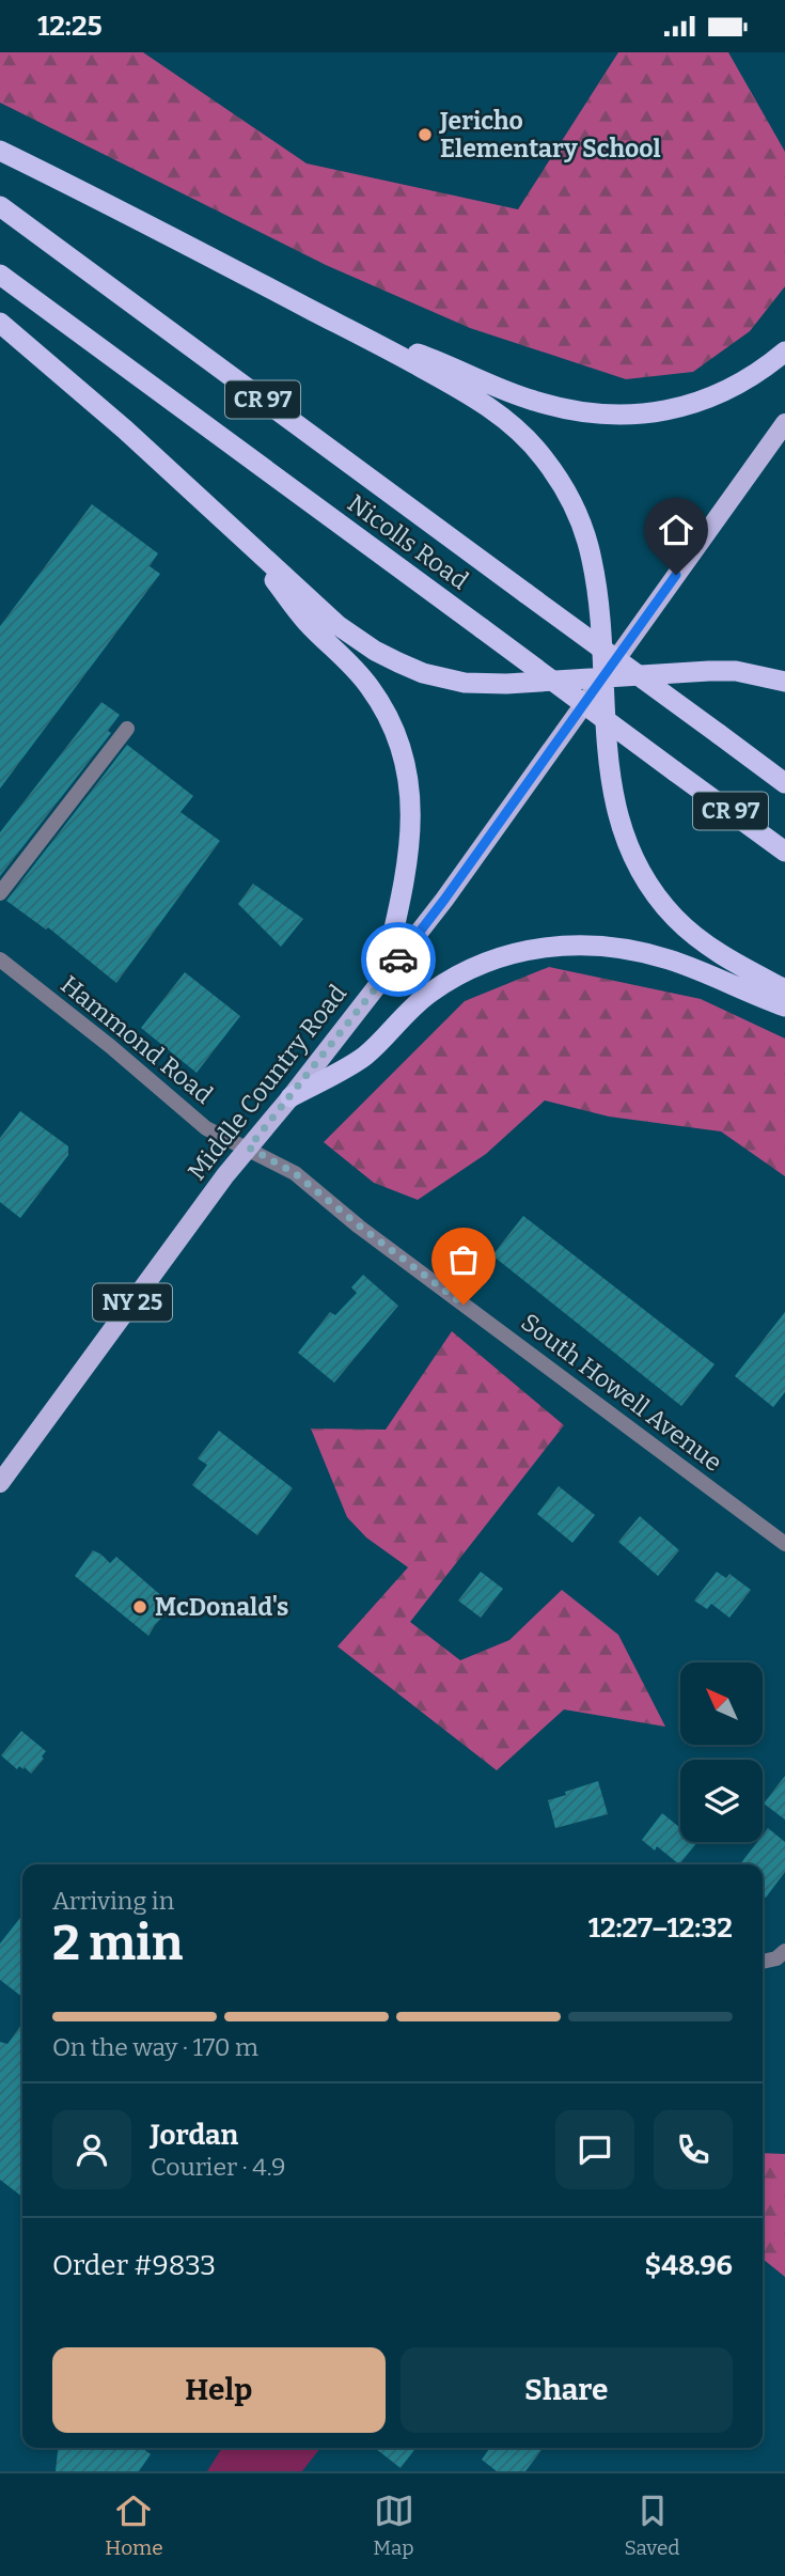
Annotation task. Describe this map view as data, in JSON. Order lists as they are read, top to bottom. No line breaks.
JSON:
{"streets":{"highway":["CR 97","Nicolls Road"],"main road":["Middle Country Road","NY 25"],"street":["Hammond Road","South Howell Avenue"]},"crossings":[["Hammond Road","Middle Country Road"],["Hammond Road","South Howell Avenue"],["Middle Country Road","South Howell Avenue"]],"places":["Jericho Elementary School","McDonald's"],"north":"top left","page":{"status":"12:25","heading":["2 min","Arriving in","12:27–12:32"],"panel":["Jordan","Courier · 4.9","Order #9833","$48.96"],"bar":"On the way · 170 m","buttons":["Help","Share"],"tabs":["Home","Map","Saved"]}}
